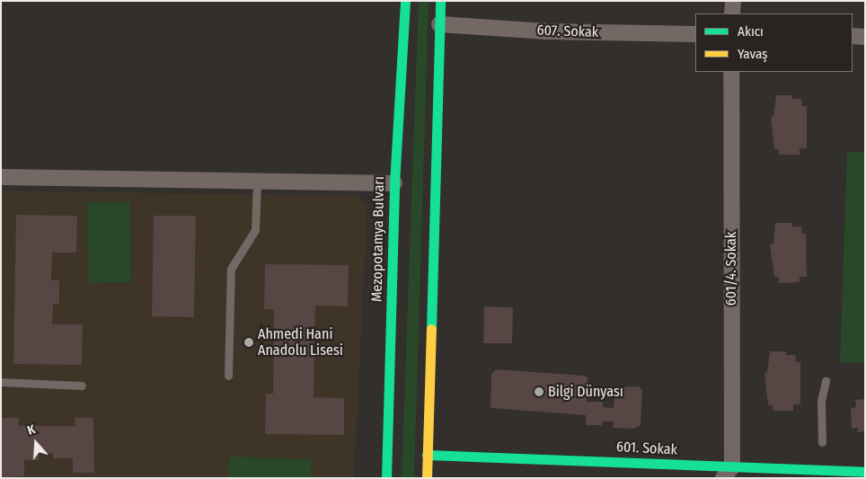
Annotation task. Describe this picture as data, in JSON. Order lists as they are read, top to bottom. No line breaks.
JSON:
{"streets":{"main road":["Mezopotamya Bulvarı","601. Sokak"],"street":["607. Sokak","601/4. Sokak"]},"crossings":[["601/4. Sokak","601. Sokak"]],"places":["Ahmedi Hani Anadolu Lisesi","Bilgi Dünyası"],"legend":["Akıcı","Yavaş"],"north":"top"}
